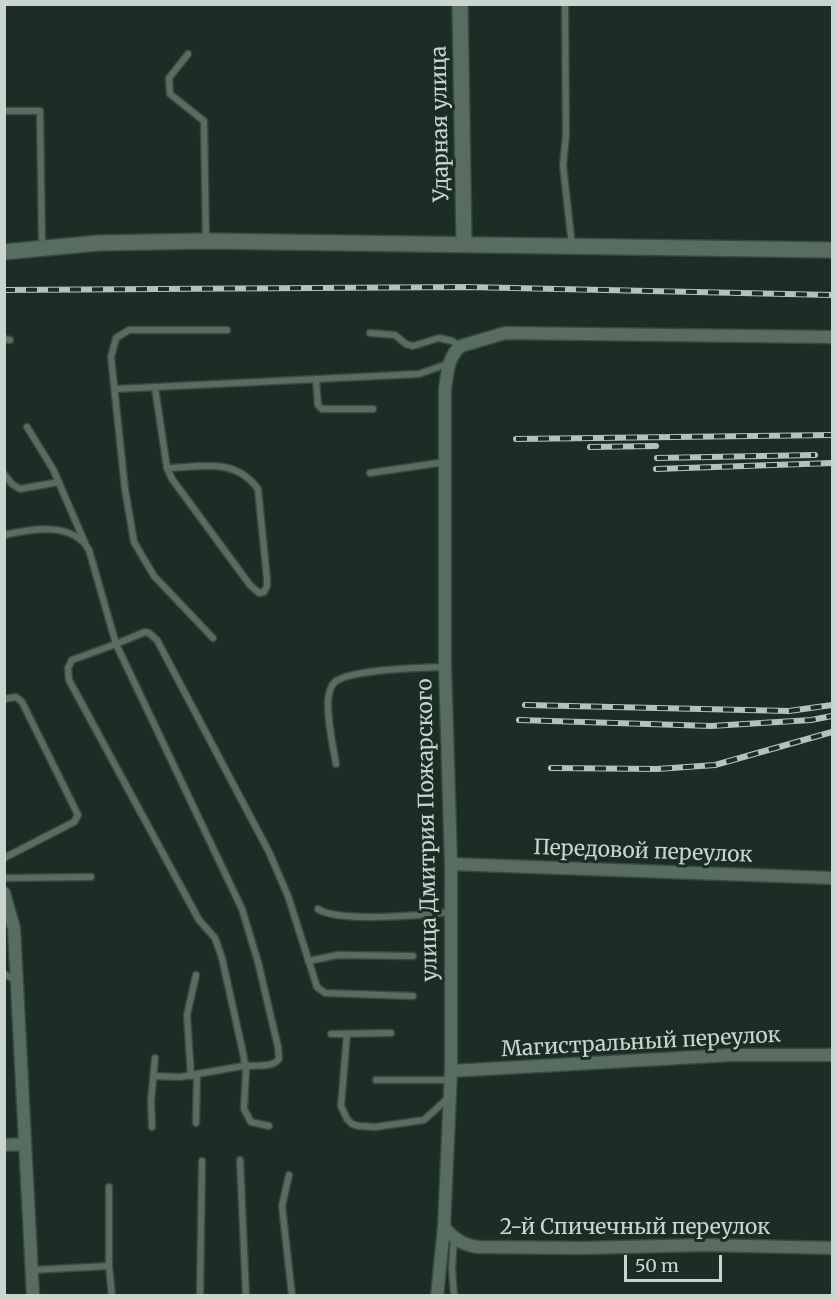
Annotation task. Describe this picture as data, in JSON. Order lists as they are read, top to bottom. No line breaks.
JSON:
{"streets":{"main road":["Ударная улица"],"street":["улица Дмитрия Пожарского","Передовой переулок","Магистральный переулок","2-й Спичечный переулок"]},"crossings":[["улица Дмитрия Пожарского","Передовой переулок"],["улица Дмитрия Пожарского","Магистральный переулок"],["улица Дмитрия Пожарского","2-й Спичечный переулок"]],"scale_bar":"50 m"}
